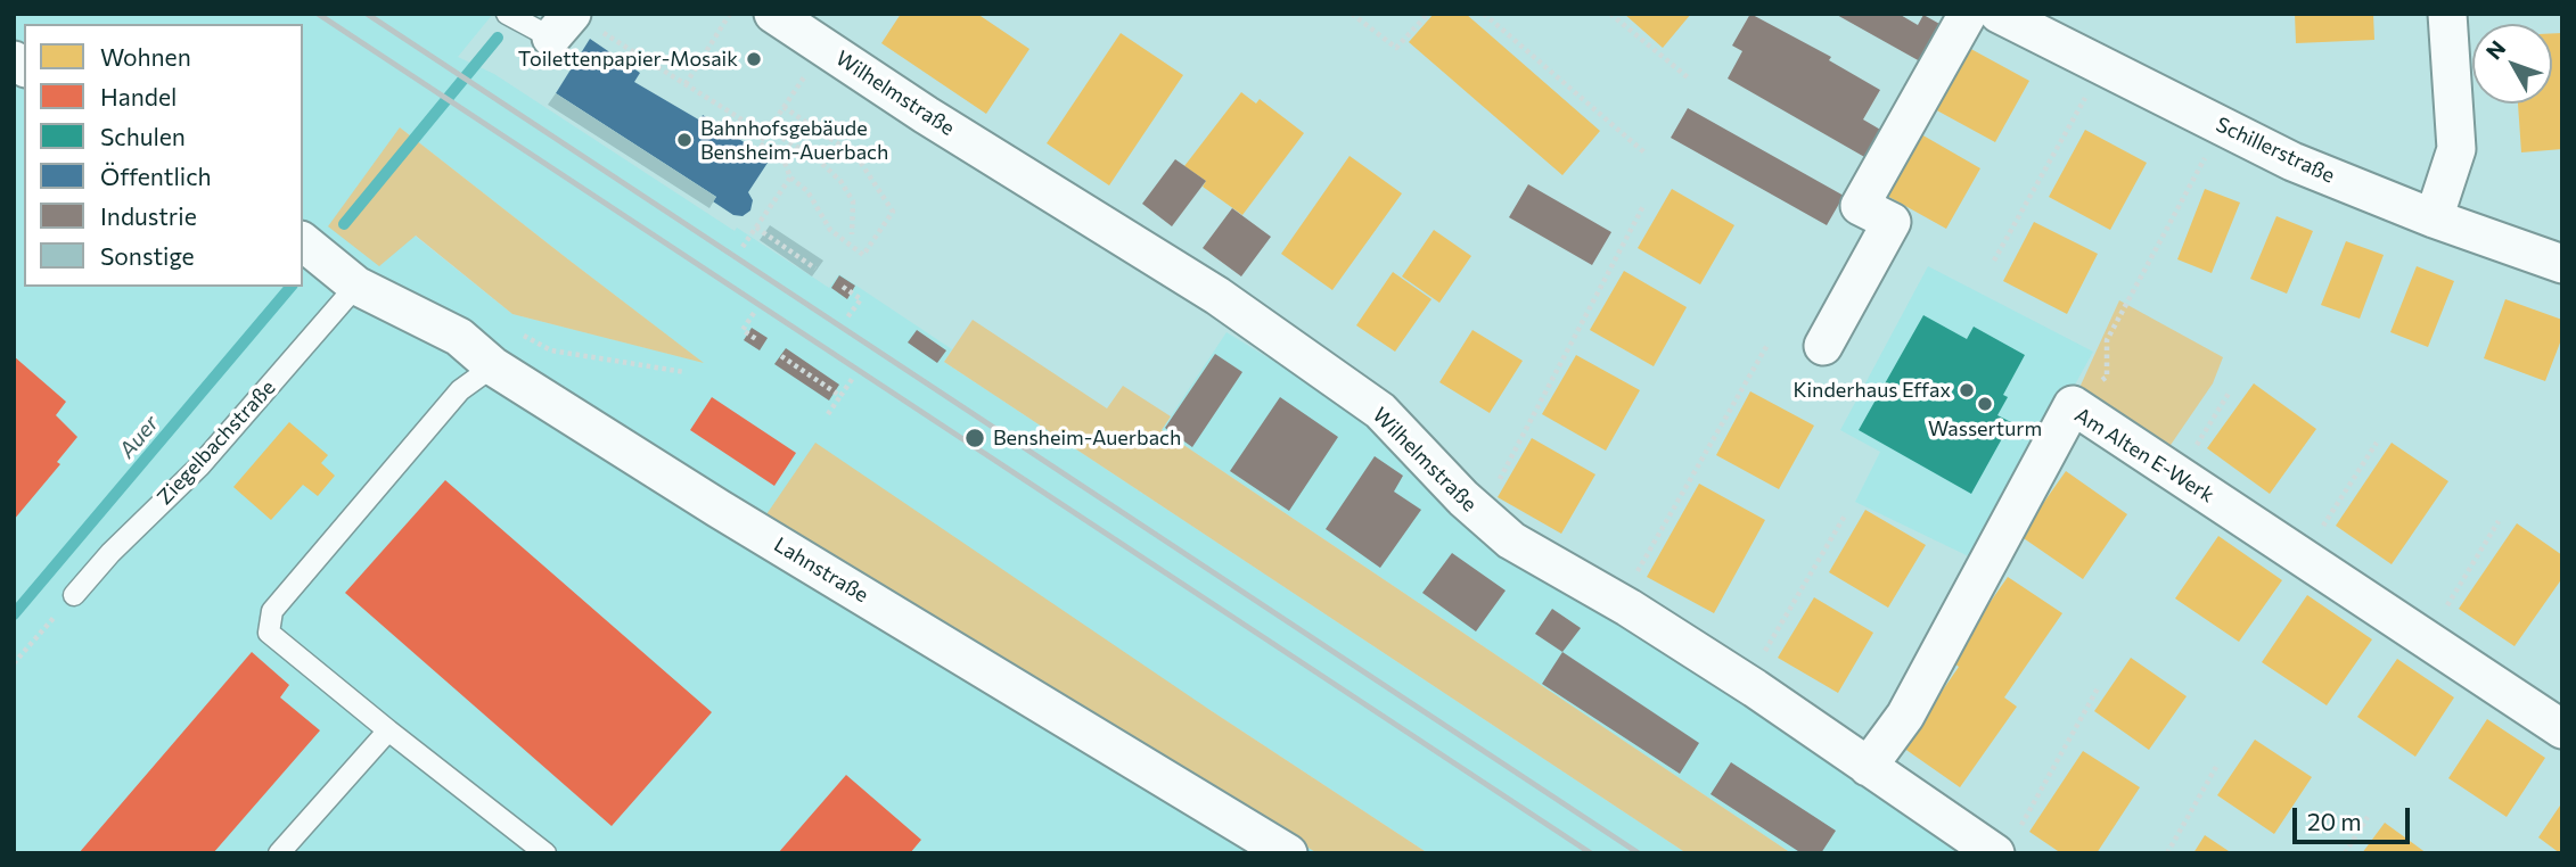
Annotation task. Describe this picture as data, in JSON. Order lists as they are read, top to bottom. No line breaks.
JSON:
{"streets":{"street":["Wilhelmstraße","Schillerstraße","Am Alten E-Werk","Lahnstraße"],"lane":["Ziegelbachstraße"]},"crossings":[["Wilhelmstraße","Am Alten E-Werk"],["Ziegelbachstraße","Lahnstraße"]],"water":["Auer"],"places":["Toilettenpapier-Mosaik","Bahnhofsgebäude Bensheim-Auerbach","Kinderhaus Effax","Wasserturm","Bensheim-Auerbach"],"legend":["Wohnen","Handel","Schulen","Öffentlich","Industrie","Sonstige"],"scale_bar":"20 m","north":"top left"}
